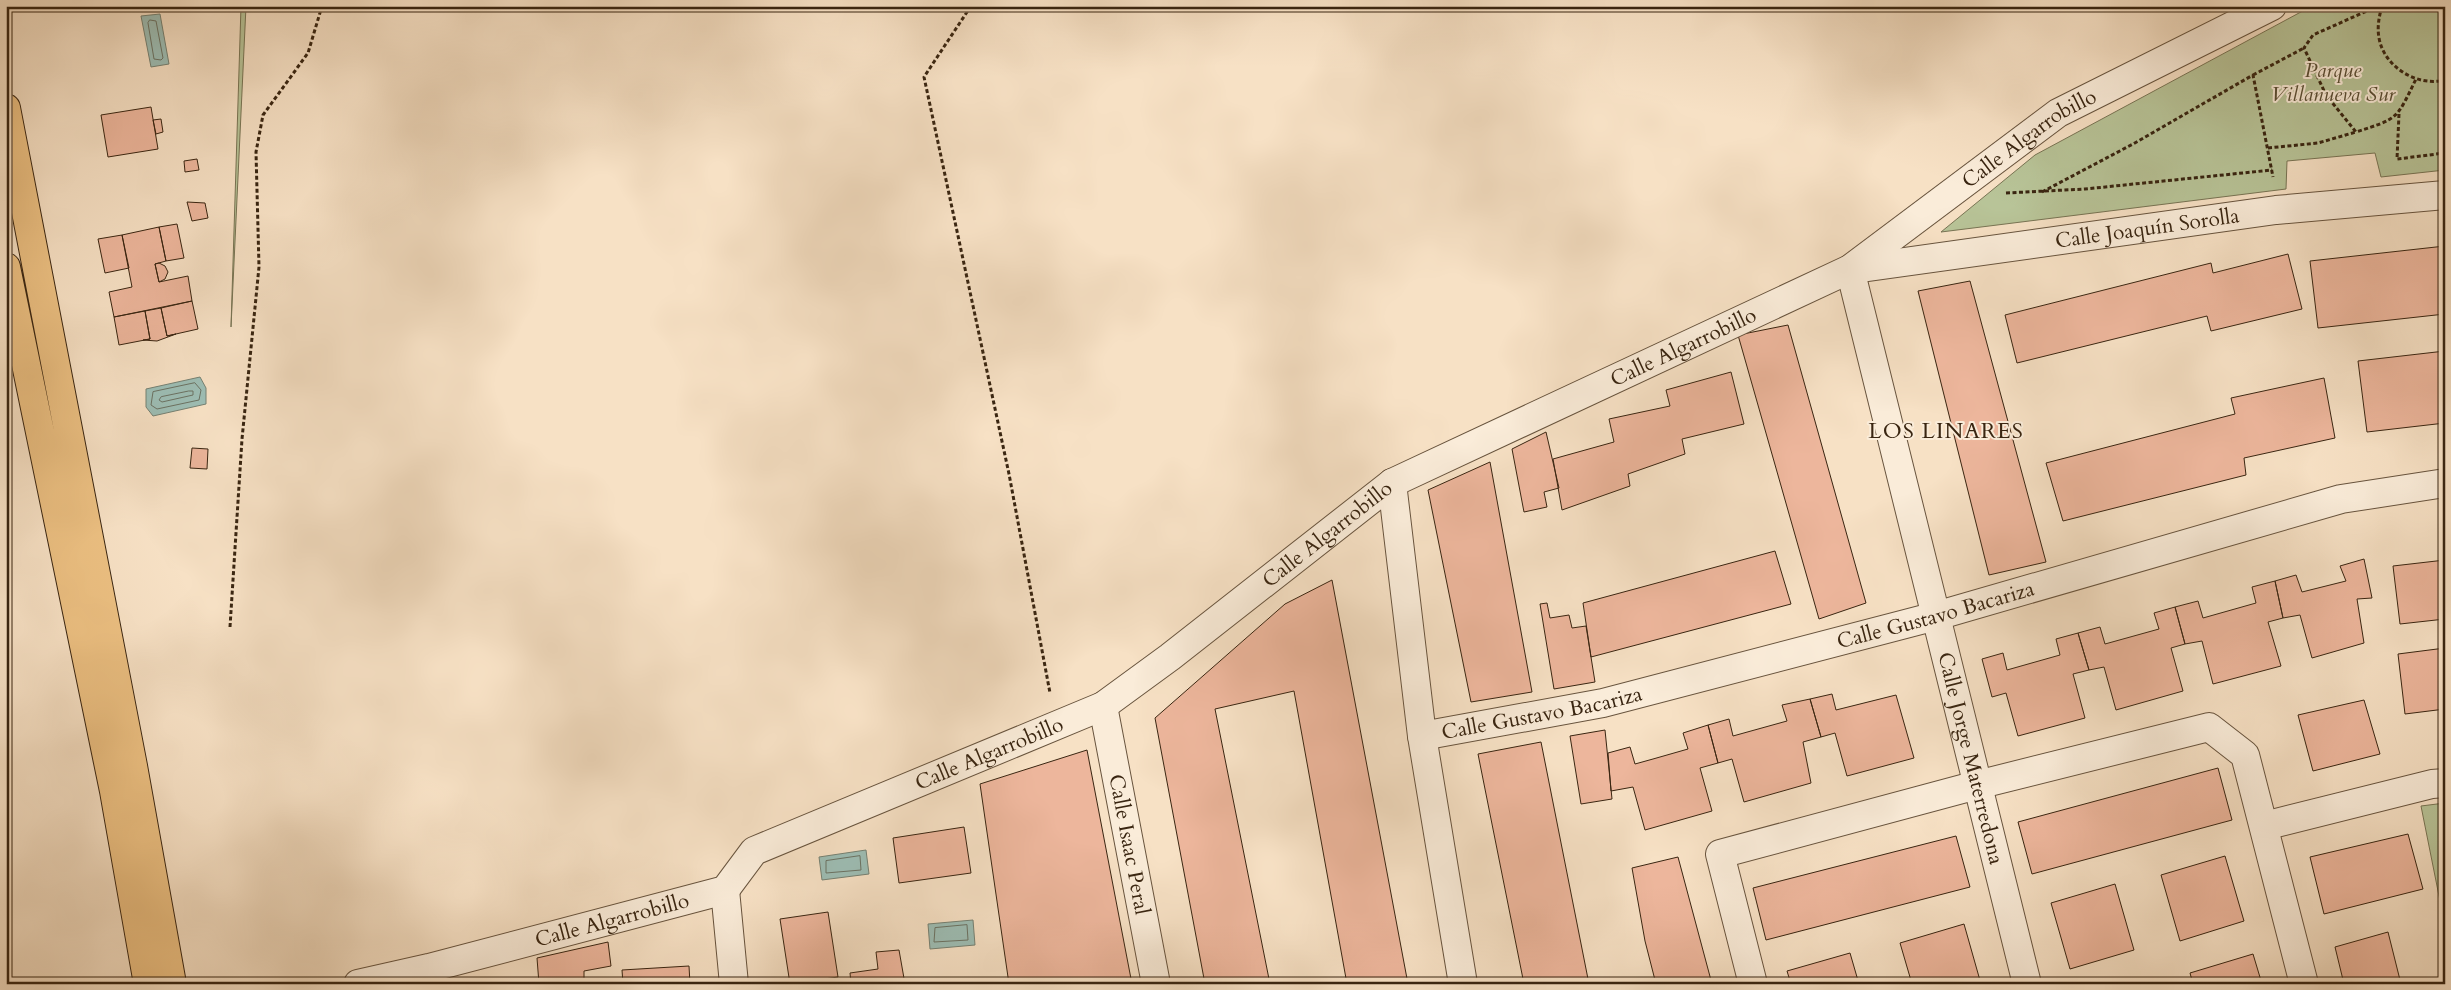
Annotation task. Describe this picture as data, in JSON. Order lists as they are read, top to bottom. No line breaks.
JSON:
{"streets":{"street":["Calle Algarrobillo","Calle Joaquín Sorolla","Calle Gustavo Bacariza","Calle Jorge Materredona","Calle Isaac Peral"]},"crossings":[["Calle Algarrobillo","Calle Joaquín Sorolla"],["Calle Algarrobillo","Calle Jorge Materredona"],["Calle Algarrobillo","Calle Isaac Peral"],["Calle Joaquín Sorolla","Calle Jorge Materredona"],["Calle Gustavo Bacariza","Calle Jorge Materredona"]],"districts":["LOS LINARES"],"parks":["Parque Villanueva Sur"]}
